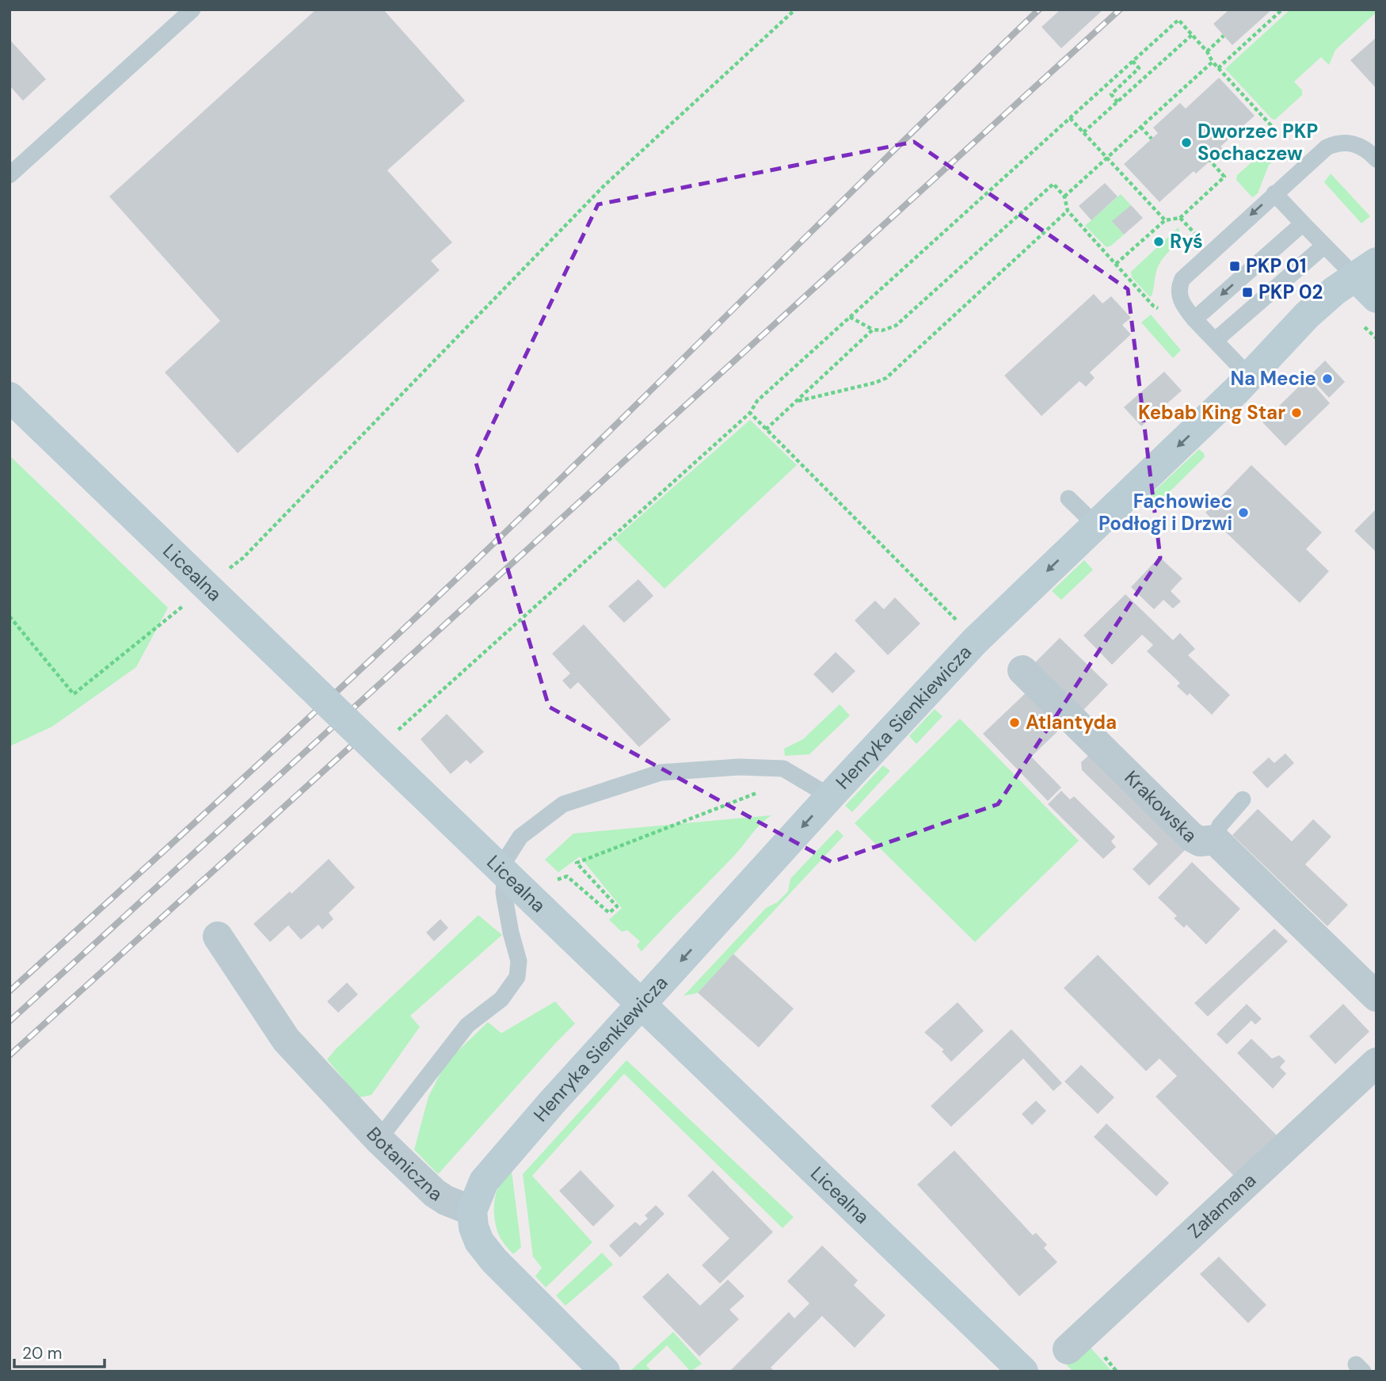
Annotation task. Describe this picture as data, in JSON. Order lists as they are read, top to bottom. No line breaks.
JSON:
{"streets":{"street":["Licealna","Henryka Sienkiewicza","Krakowska","Botaniczna","Załamana"]},"crossings":[["Licealna","Henryka Sienkiewicza"],["Henryka Sienkiewicza","Botaniczna"]],"one_way":["Henryka Sienkiewicza"],"places":{"other":["Dworzec PKP Sochaczew","Ryś","Na Mecie","Kebab King Star","Fachowiec Podłogi i Drzwi","Atlantyda"],"transit":["PKP 01","PKP 02"]},"scale_bar":"20 m"}
